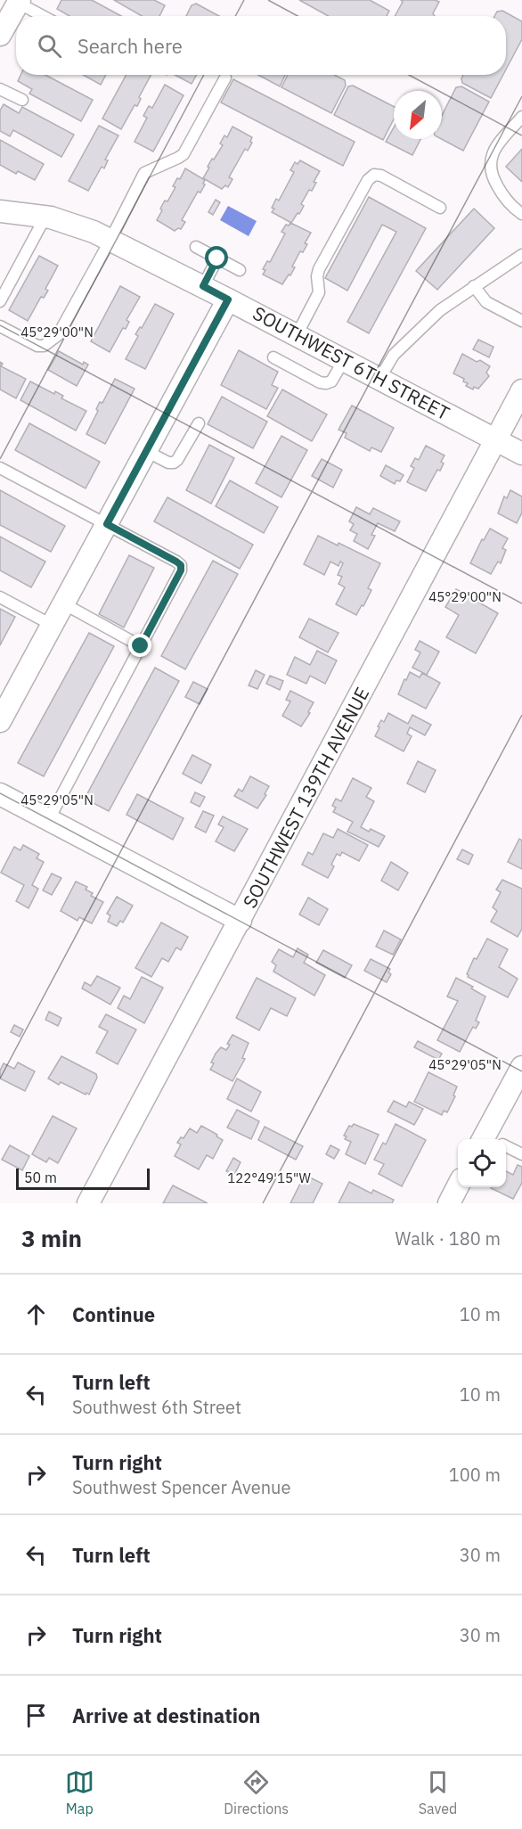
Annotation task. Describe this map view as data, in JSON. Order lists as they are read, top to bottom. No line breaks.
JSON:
{"streets":{"street":["SOUTHWEST 6TH STREET","SOUTHWEST 139TH AVENUE"]},"crossings":[["SOUTHWEST 6TH STREET","SOUTHWEST 139TH AVENUE"]],"scale_bar":"50 m","north":"bottom left","page":{"search":"Search here","scale":"50 m","heading":["3 min","Walk · 180 m"],"list":[["Continue","10 m"],["Turn left","Southwest 6th Street","10 m"],["Turn right","Southwest Spencer Avenue","100 m"],["Turn left","30 m"],["Turn right","30 m"],"Arrive at destination"],"nav":["Map","Directions","Saved"]},"coordinates":["45°29'00\"N","45°29'05\"N","122°49'15\"W"]}
